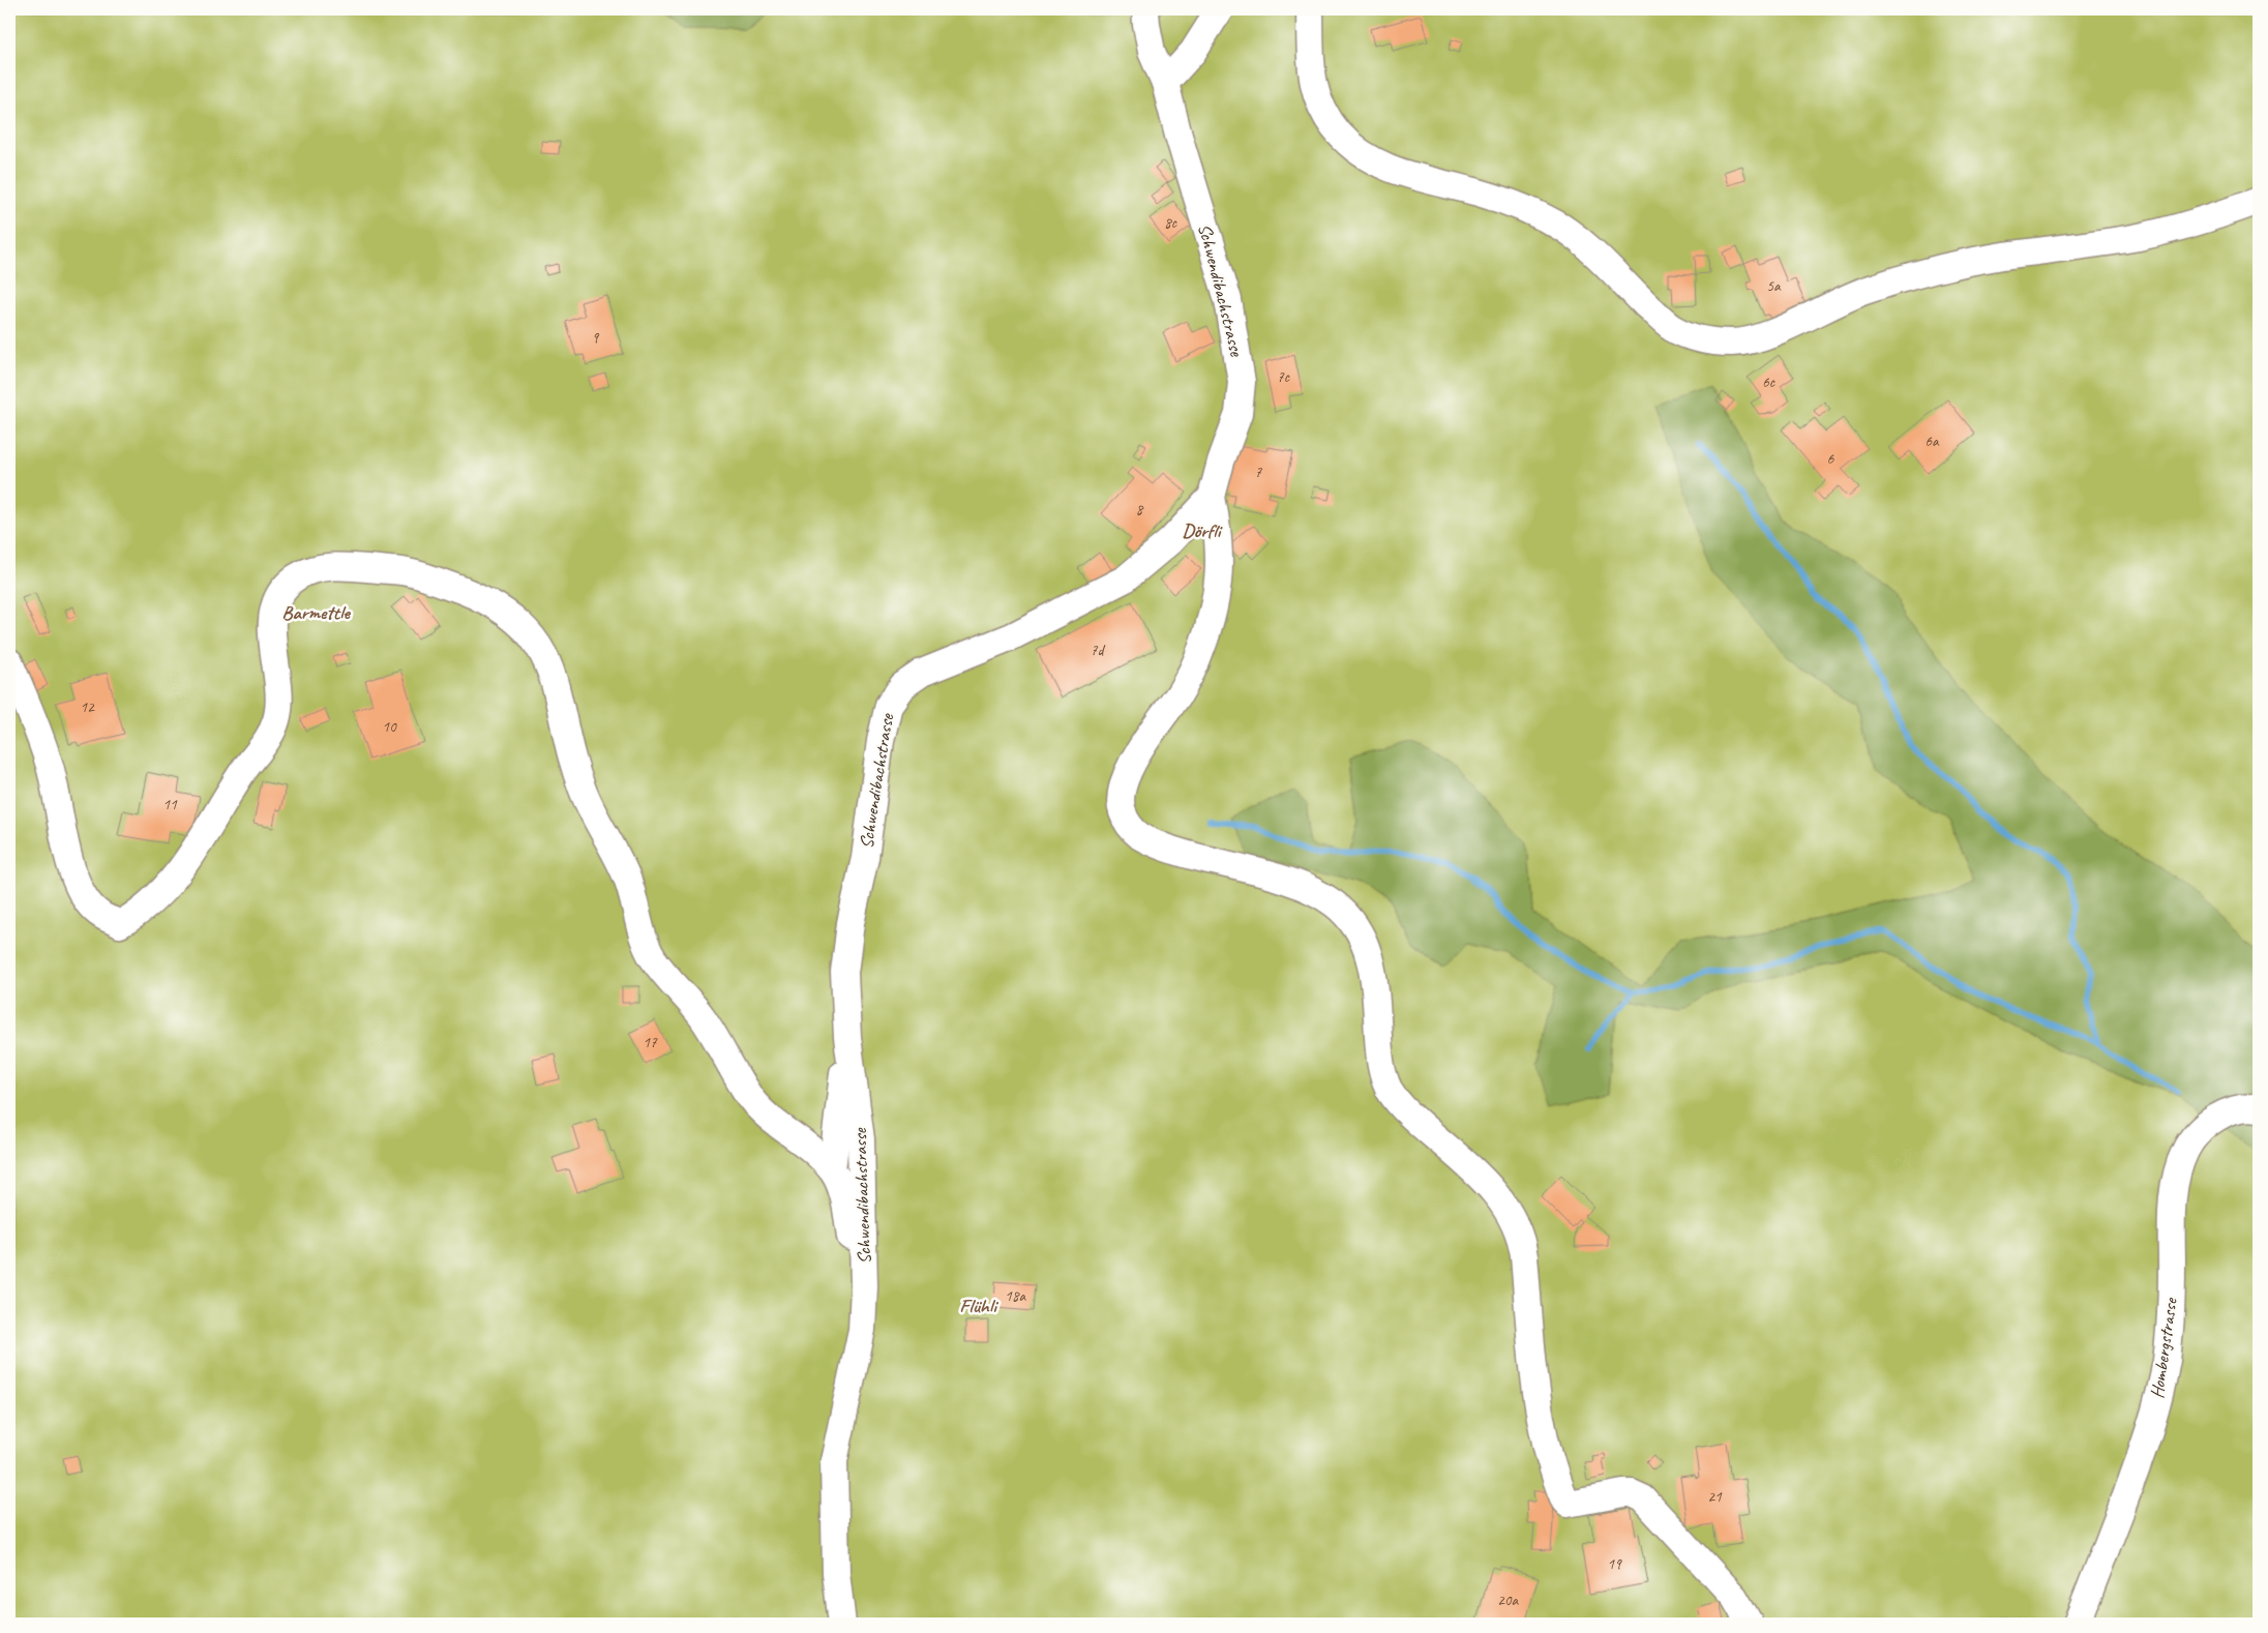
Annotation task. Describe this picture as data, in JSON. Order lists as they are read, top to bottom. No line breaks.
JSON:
{"streets":{"street":["Schwendibachstrasse","Hombergstrasse"]},"districts":["Dörfli","Barmettle","Flühli"],"house_numbers":["8c","5a","9","7c","6c","6a","6","7","8","7d","12","10","11","17","18a","21","19","20a"]}
